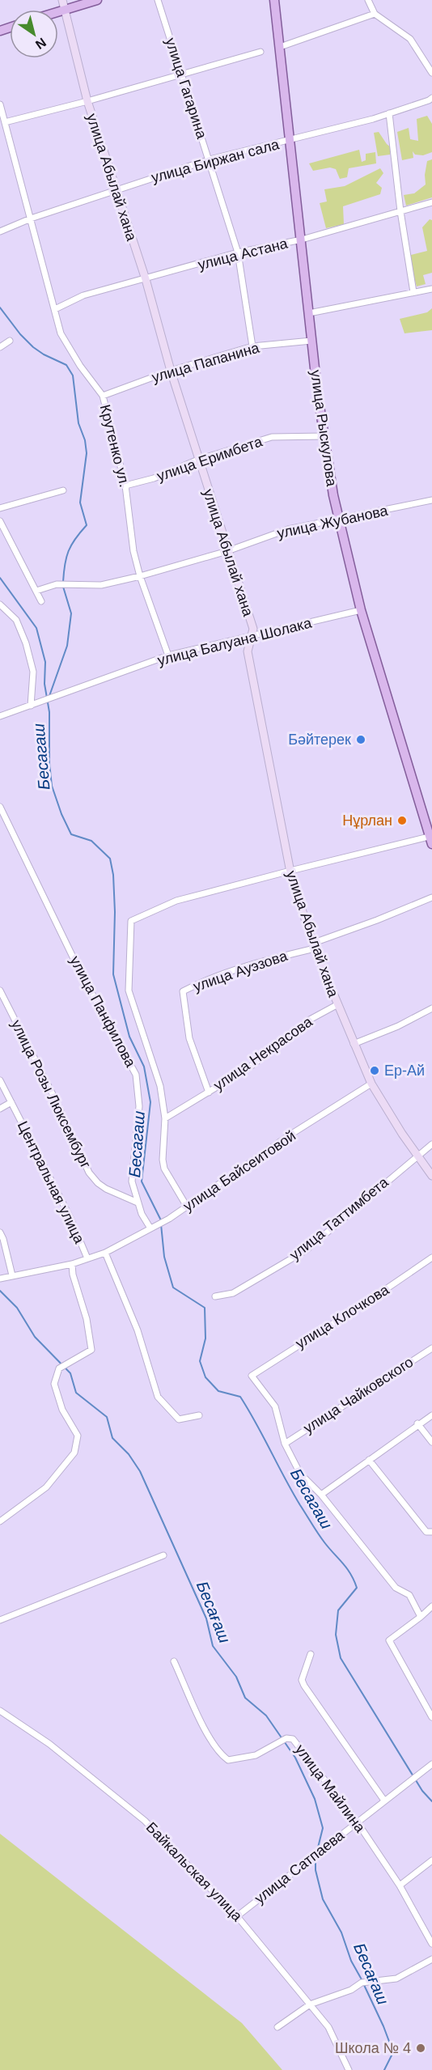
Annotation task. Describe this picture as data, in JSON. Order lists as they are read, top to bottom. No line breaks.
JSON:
{"streets":{"main road":["улица Рыскулова"],"street":["улица Гагарина","улица Биржан сала","улица Абылай хана","улица Астана","улица Папанина","Крутенко ул.","улица Еримбета","улица Жубанова","улица Балуана Шолака","улица Ауэзова","улица Панфилова","улица Некрасова","улица Розы Люксембург","улица Байсеитовой","Центральная улица","улица Таттимбета","улица Клочкова","улица Чайковского","улица Майлина","улица Сатпаева","Байкальская улица"]},"crossings":[["улица Гагарина","улица Биржан сала"],["улица Гагарина","улица Астана"],["улица Гагарина","улица Папанина"],["улица Биржан сала","улица Абылай хана"],["улица Биржан сала","улица Рыскулова"],["улица Биржан сала","Крутенко ул."],["улица Абылай хана","улица Астана"],["улица Абылай хана","улица Папанина"],["улица Абылай хана","улица Еримбета"],["улица Абылай хана","улица Жубанова"],["улица Абылай хана","улица Балуана Шолака"],["улица Абылай хана","улица Ауэзова"],["улица Абылай хана","улица Некрасова"],["улица Абылай хана","улица Байсеитовой"],["улица Абылай хана","улица Таттимбета"],["улица Астана","улица Рыскулова"],["улица Астана","Крутенко ул."],["улица Папанина","улица Рыскулова"],["улица Папанина","Крутенко ул."],["улица Рыскулова","улица Еримбета"],["улица Рыскулова","улица Жубанова"],["улица Рыскулова","улица Балуана Шолака"],["Крутенко ул.","улица Еримбета"],["Крутенко ул.","улица Жубанова"],["Крутенко ул.","улица Балуана Шолака"],["улица Ауэзова","улица Некрасова"],["улица Панфилова","улица Розы Люксембург"],["улица Панфилова","улица Байсеитовой"],["улица Байсеитовой","Центральная улица"],["улица Клочкова","улица Чайковского"],["улица Майлина","улица Сатпаева"],["улица Сатпаева","Байкальская улица"]],"water":["Бесагаш","Бесағаш"],"places":["Бәйтерек","Нұрлан","Ер-Ай","Школа № 4"],"north":"bottom right"}
